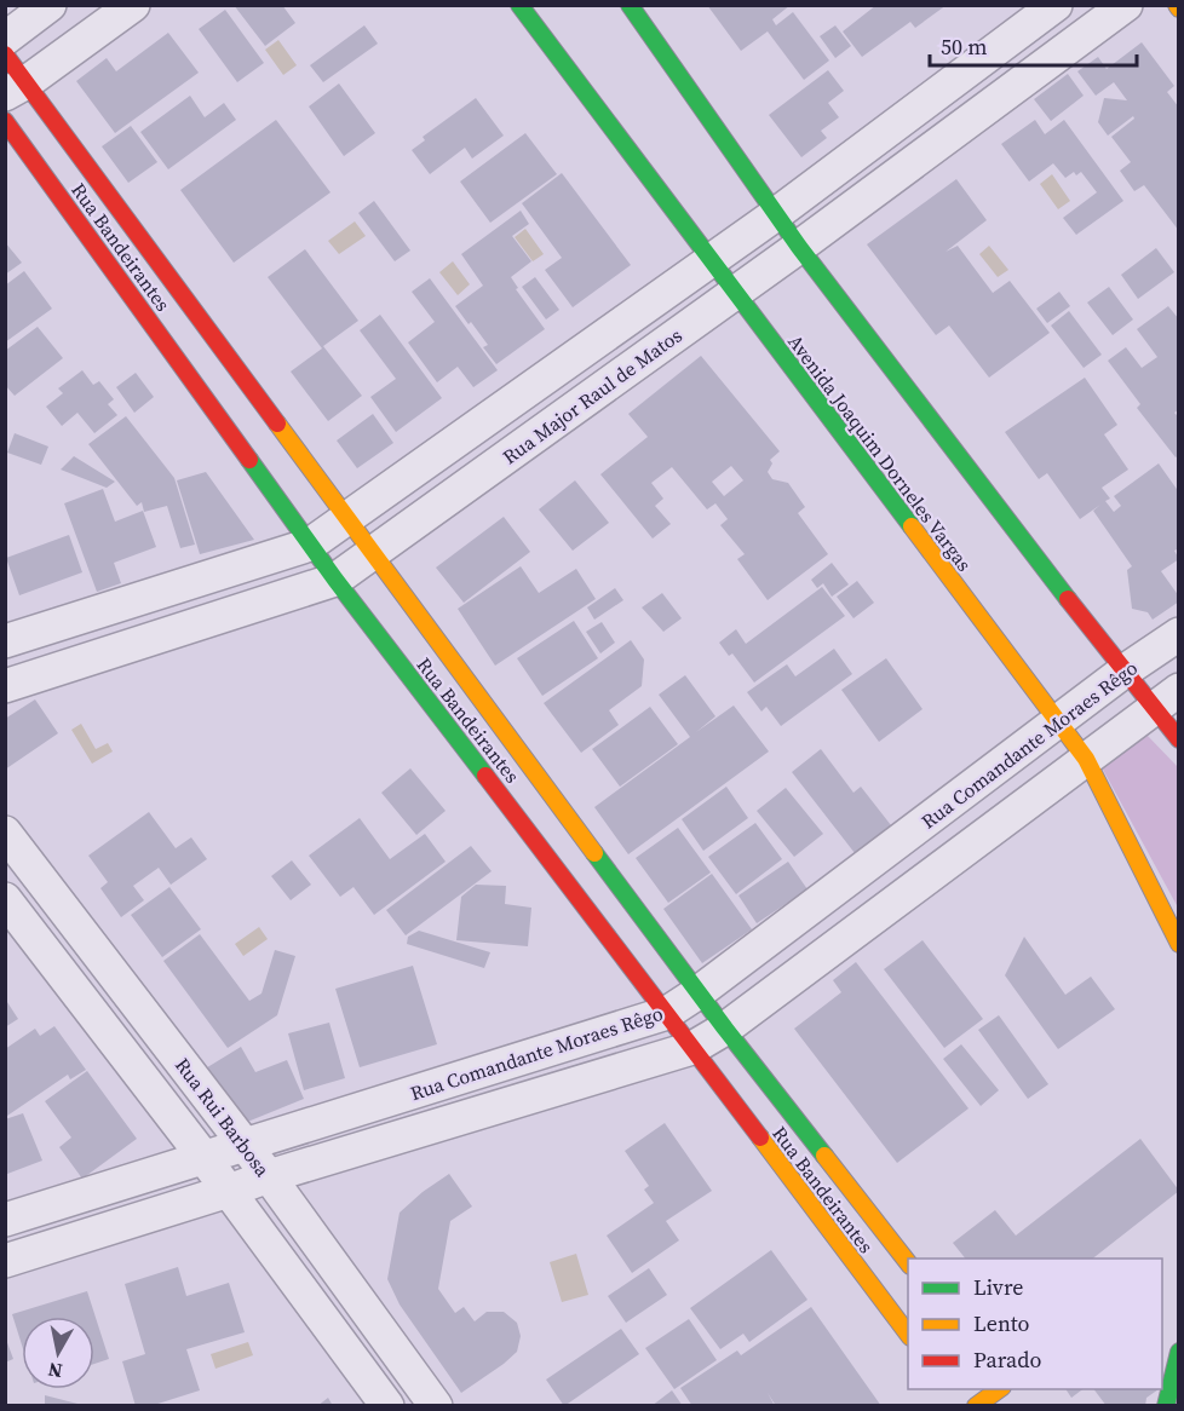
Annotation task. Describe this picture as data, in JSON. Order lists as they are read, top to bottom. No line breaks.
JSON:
{"streets":{"street":["Rua Bandeirantes","Rua Major Raul de Matos","Avenida Joaquim Dorneles Vargas","Rua Comandante Moraes Rêgo","Rua Rui Barbosa"]},"crossings":[["Rua Bandeirantes","Rua Major Raul de Matos"],["Rua Bandeirantes","Rua Comandante Moraes Rêgo"],["Rua Major Raul de Matos","Avenida Joaquim Dorneles Vargas"],["Avenida Joaquim Dorneles Vargas","Rua Comandante Moraes Rêgo"],["Rua Comandante Moraes Rêgo","Rua Rui Barbosa"]],"legend":["Livre","Lento","Parado"],"scale_bar":"50 m","north":"bottom"}
